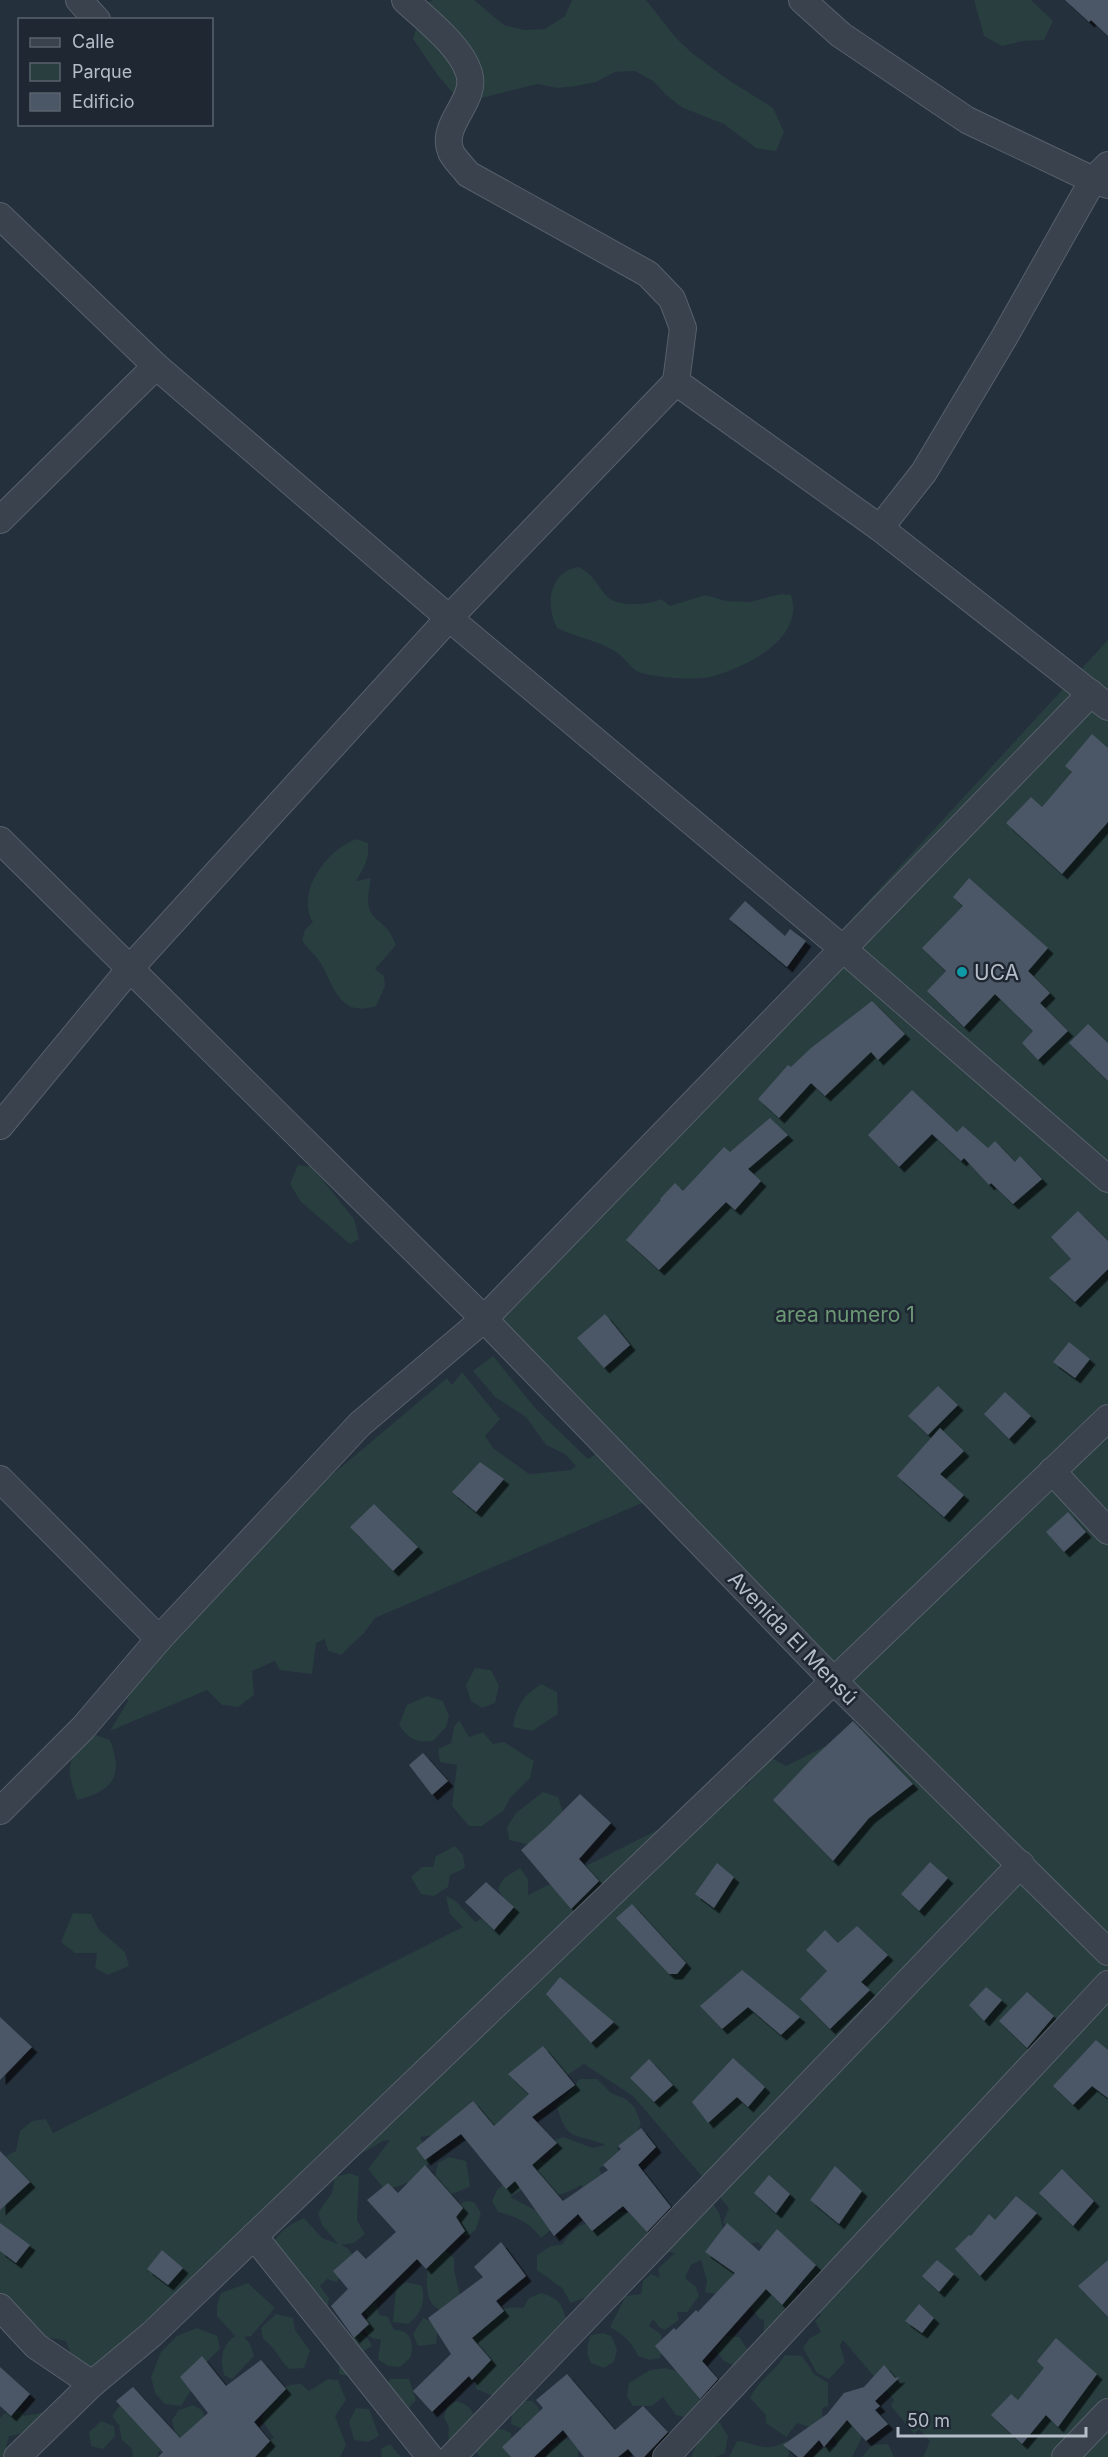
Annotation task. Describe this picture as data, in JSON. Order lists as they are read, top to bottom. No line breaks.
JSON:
{"streets":{"street":["Avenida El Mensú"]},"parks":["area numero 1"],"places":["UCA"],"legend":["Calle","Parque","Edificio"],"scale_bar":"50 m"}
